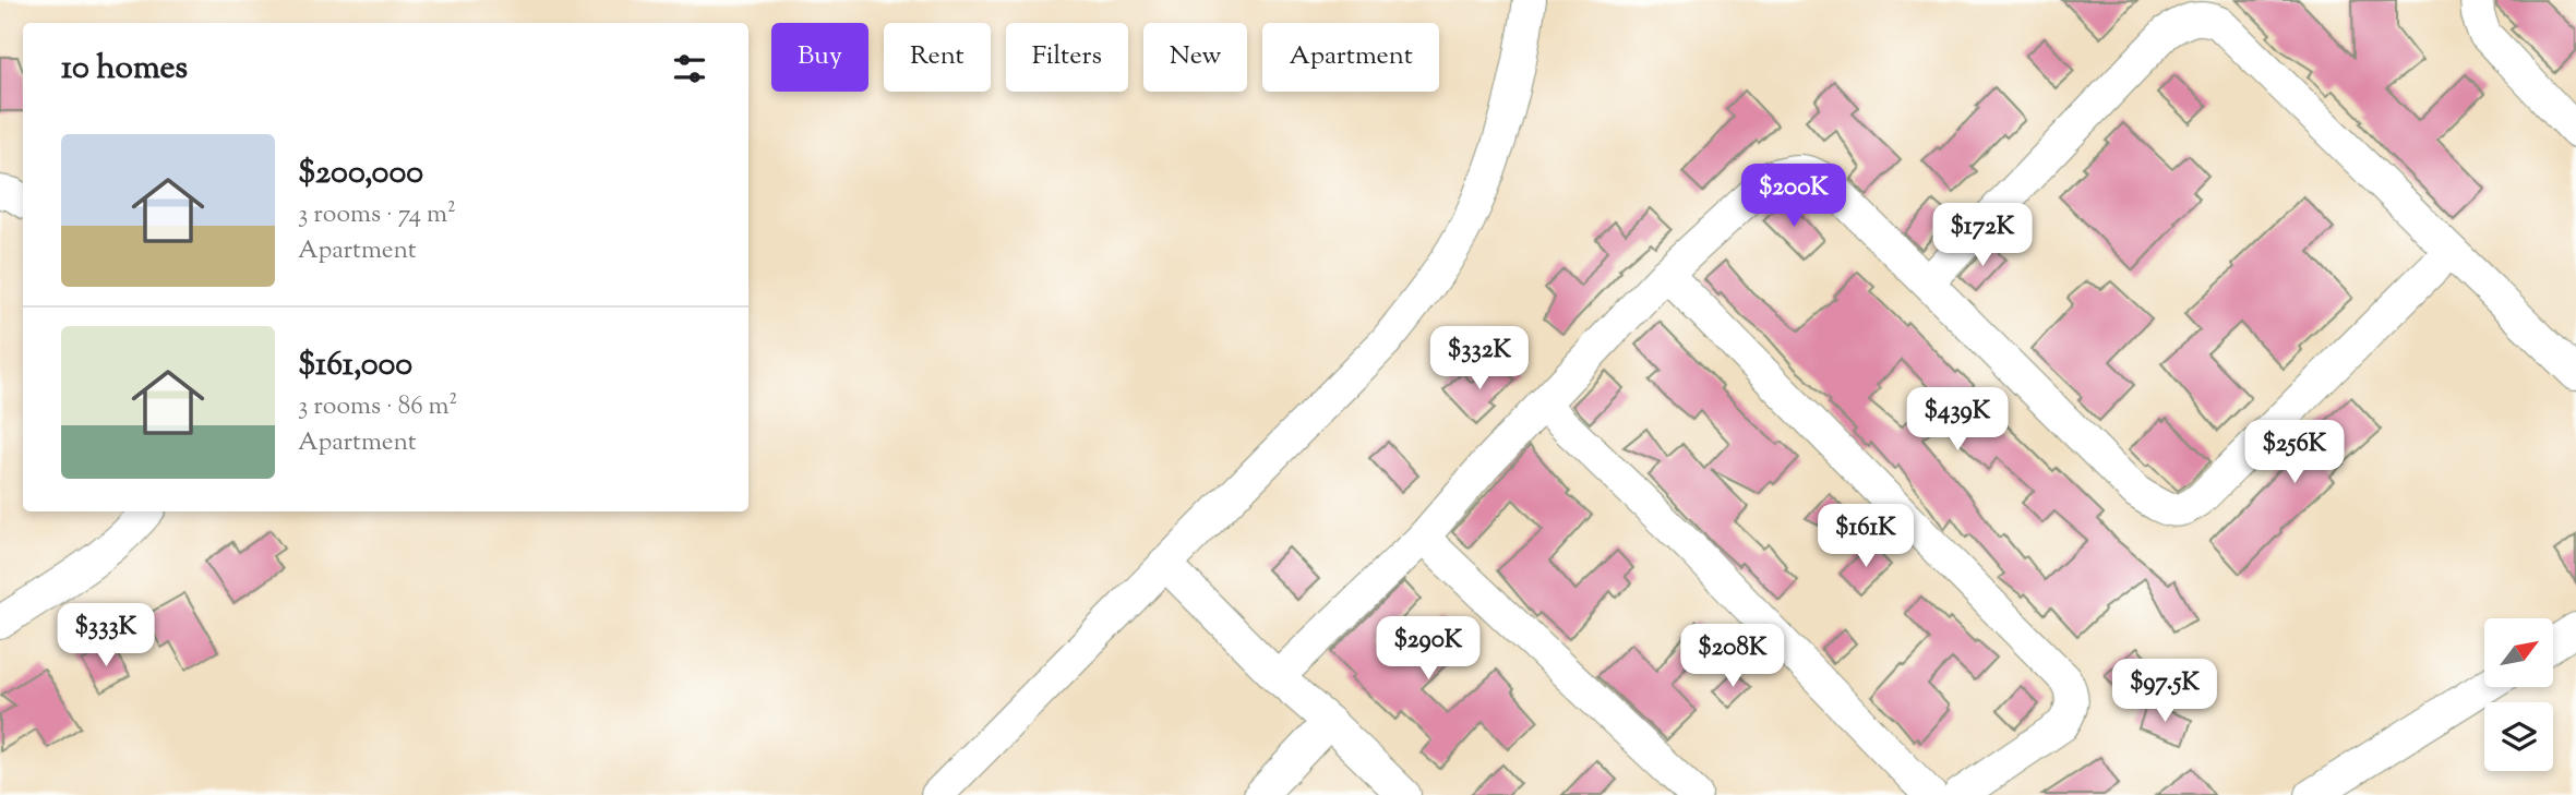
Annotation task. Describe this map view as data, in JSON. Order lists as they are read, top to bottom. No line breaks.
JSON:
{"north":"top right","page":{"chip":["Buy","Rent","Filters","New","Apartment"],"heading":"10 homes","list":[{"name":"$200,000","note":"3 rooms · 74 m² · Apartment"},{"name":"$161,000","note":"3 rooms · 86 m² · Apartment"}],"price":["$200K","$172K","$332K","$439K","$256K","$161K","$333K","$290K","$208K","$97.5K"]}}
